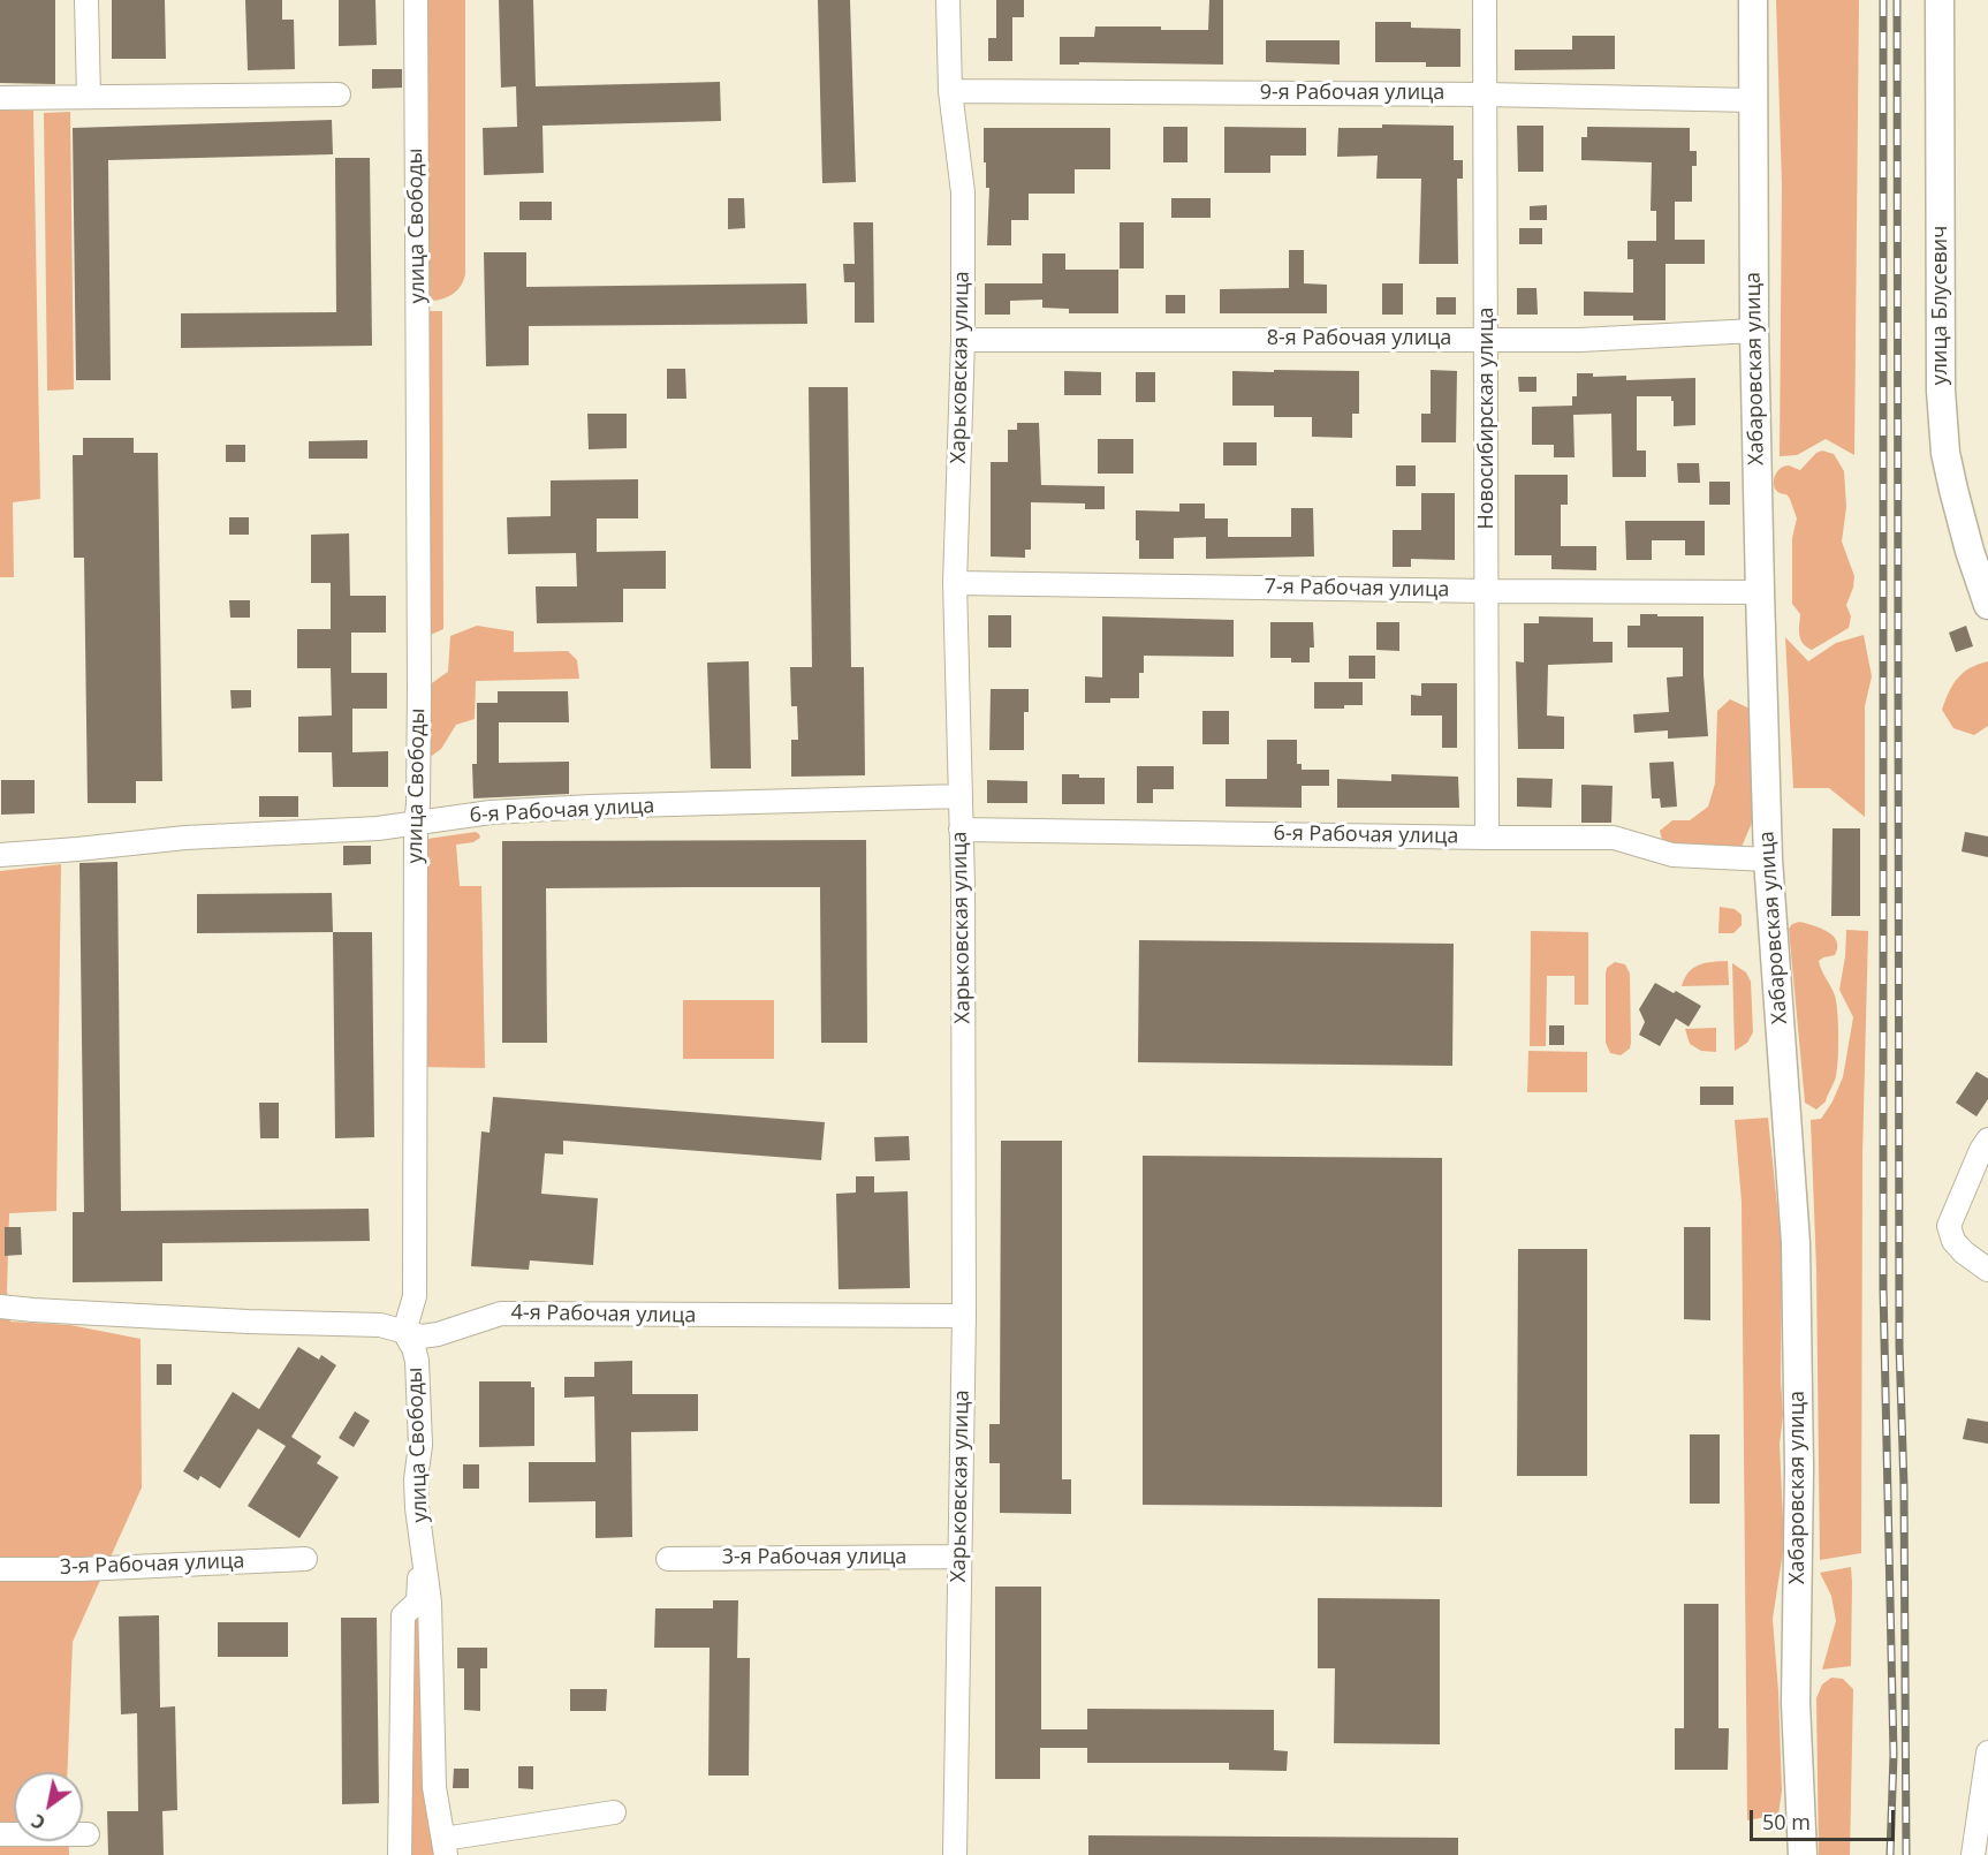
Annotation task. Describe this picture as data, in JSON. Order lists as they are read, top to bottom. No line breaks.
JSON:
{"streets":{"main road":["улица Блусевич","Хабаровская улица"],"street":["9-я Рабочая улица","улица Свободы","8-я Рабочая улица","Харьковская улица","Новосибирская улица","7-я Рабочая улица","6-я Рабочая улица","4-я Рабочая улица","3-я Рабочая улица"]},"crossings":[["9-я Рабочая улица","Харьковская улица"],["9-я Рабочая улица","Хабаровская улица"],["9-я Рабочая улица","Новосибирская улица"],["улица Свободы","6-я Рабочая улица"],["улица Свободы","4-я Рабочая улица"],["8-я Рабочая улица","Харьковская улица"],["8-я Рабочая улица","Хабаровская улица"],["8-я Рабочая улица","Новосибирская улица"],["Харьковская улица","7-я Рабочая улица"],["Харьковская улица","6-я Рабочая улица"],["Харьковская улица","4-я Рабочая улица"],["Харьковская улица","3-я Рабочая улица"],["Хабаровская улица","7-я Рабочая улица"],["Хабаровская улица","6-я Рабочая улица"],["Новосибирская улица","7-я Рабочая улица"],["Новосибирская улица","6-я Рабочая улица"]],"scale_bar":"50 m","north":"bottom left"}
